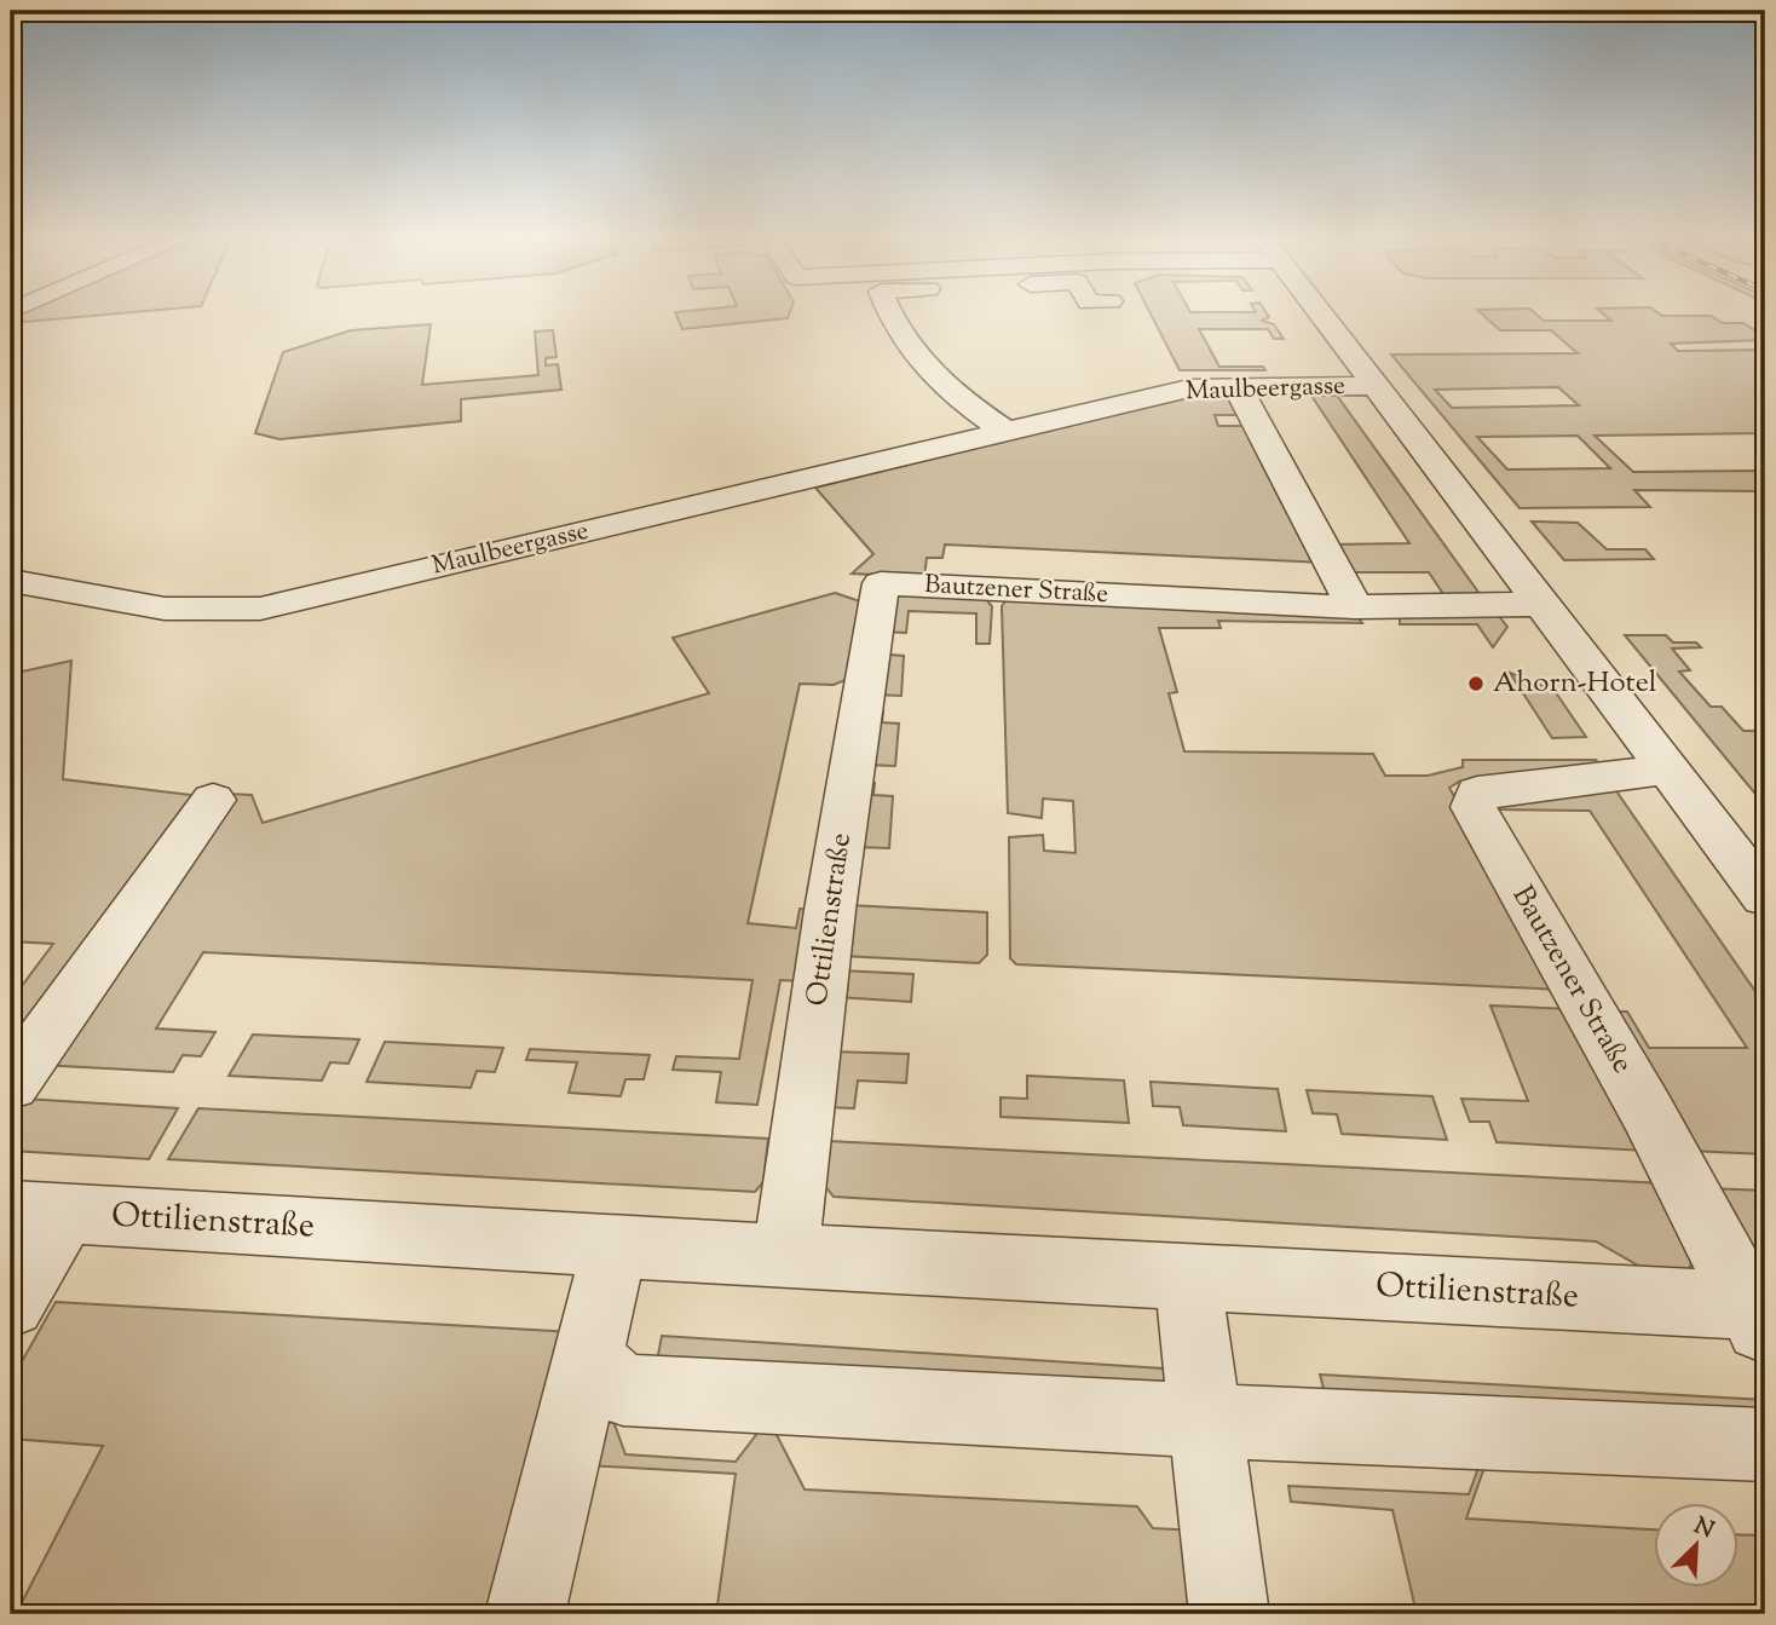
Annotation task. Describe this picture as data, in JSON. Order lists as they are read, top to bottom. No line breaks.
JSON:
{"streets":{"street":["Maulbeergasse","Bautzener Straße","Ottilienstraße"]},"crossings":[["Bautzener Straße","Ottilienstraße"]],"places":["Ahorn-Hotel"],"north":"top right"}
